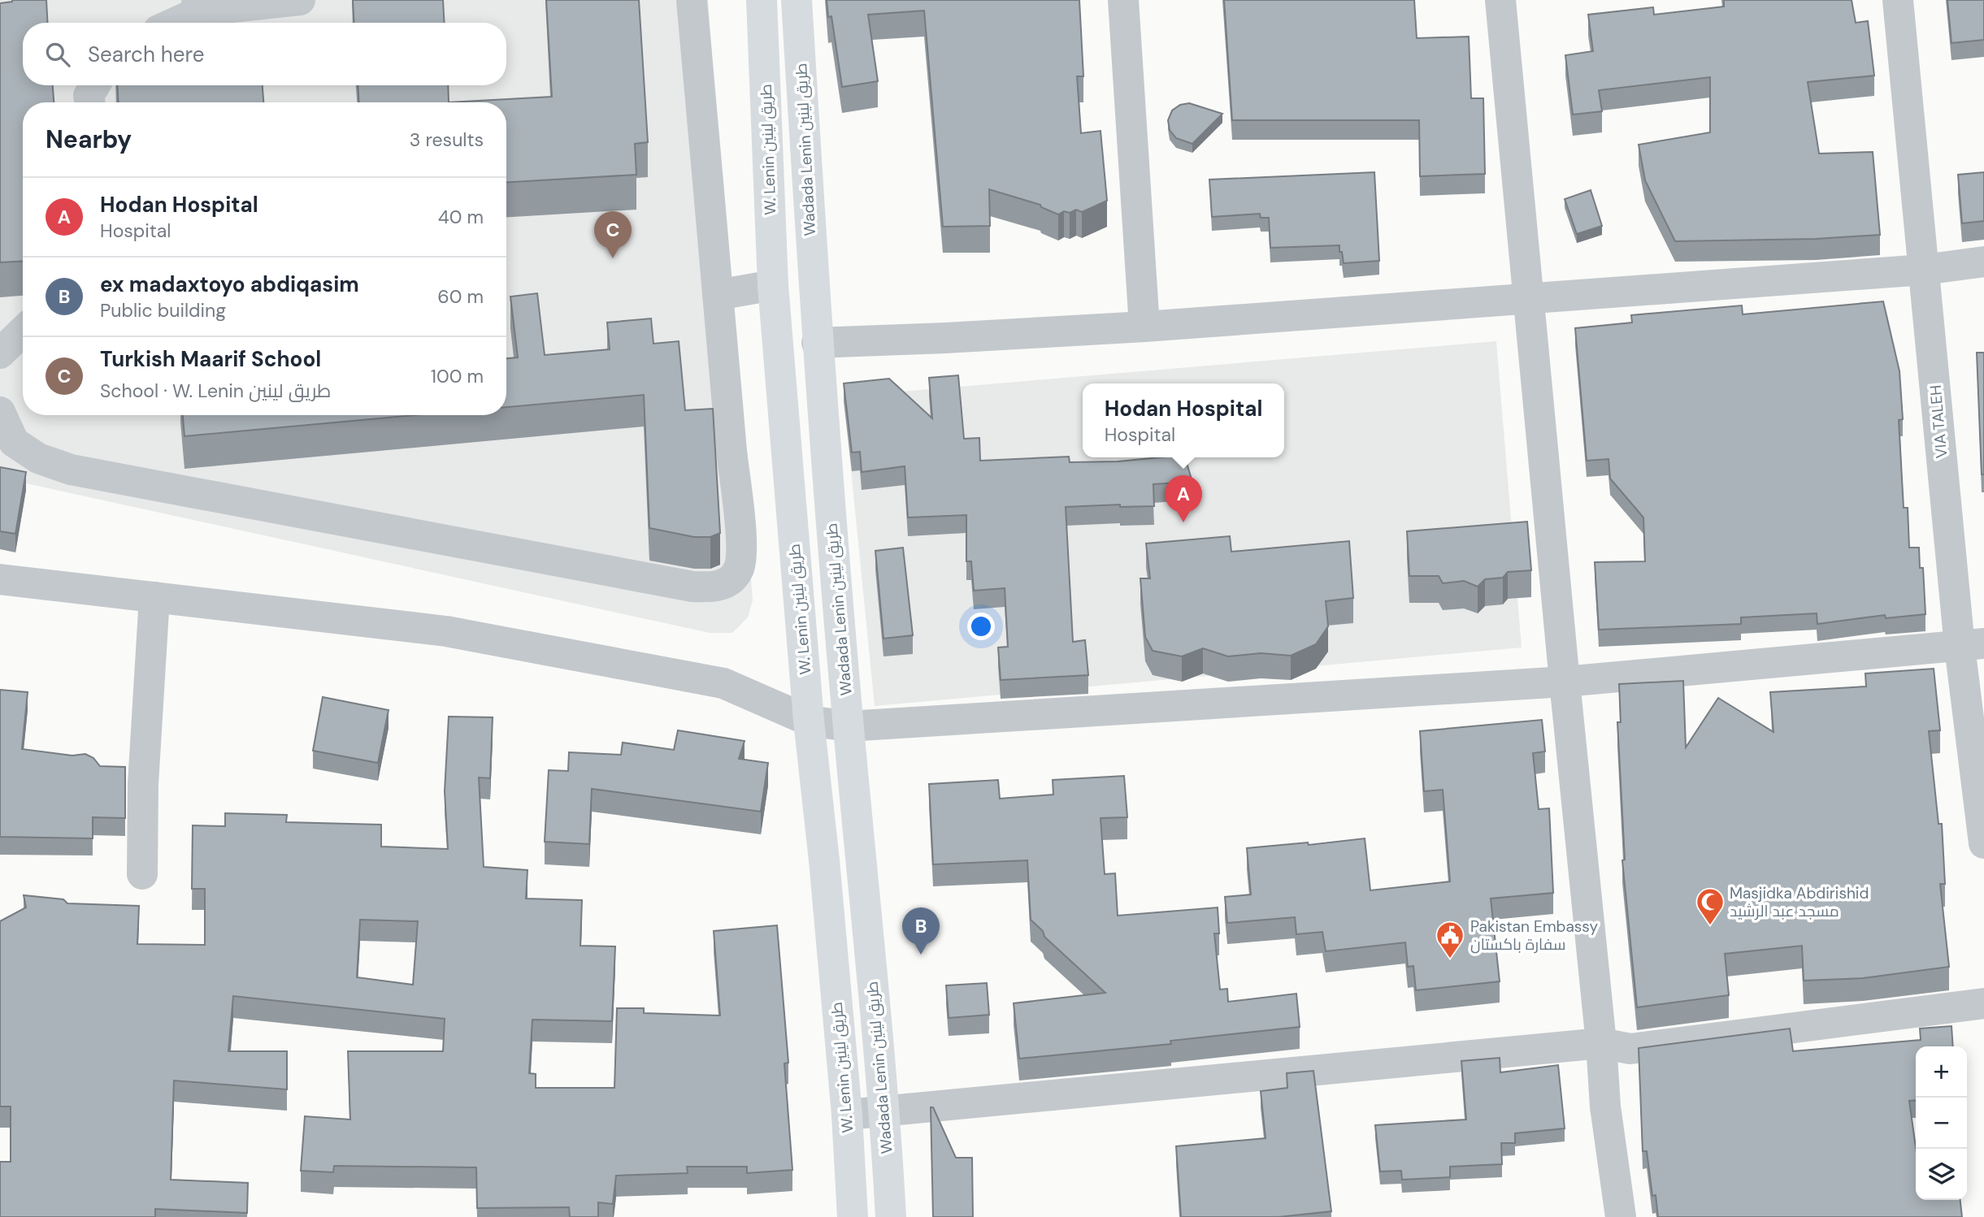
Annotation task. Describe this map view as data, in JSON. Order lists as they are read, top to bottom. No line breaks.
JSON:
{"streets":{"main road":["W. Lenin طريق لينين","Wadada Lenin طريق لينين"],"street":["VIA TALEH"]},"places":{"mosque":["Masjidka Abdirishid مسجد عبد الرشيد"],"public building":["Pakistan Embassy سفارة باكستان"]},"page":{"search":"Search here","heading":["Nearby","3 results"],"list":[{"mark":"A","name":"Hodan Hospital","note":"Hospital","value":"40 m"},{"mark":"B","name":"ex madaxtoyo abdiqasim","note":"Public building","value":"60 m"},{"mark":"C","name":"Turkish Maarif School","note":"School · W. Lenin طريق لينين","value":"100 m"}],"pins":["C","A","B"],"popup":["Hodan Hospital","Hospital"],"map_buttons":["+","−"]}}
